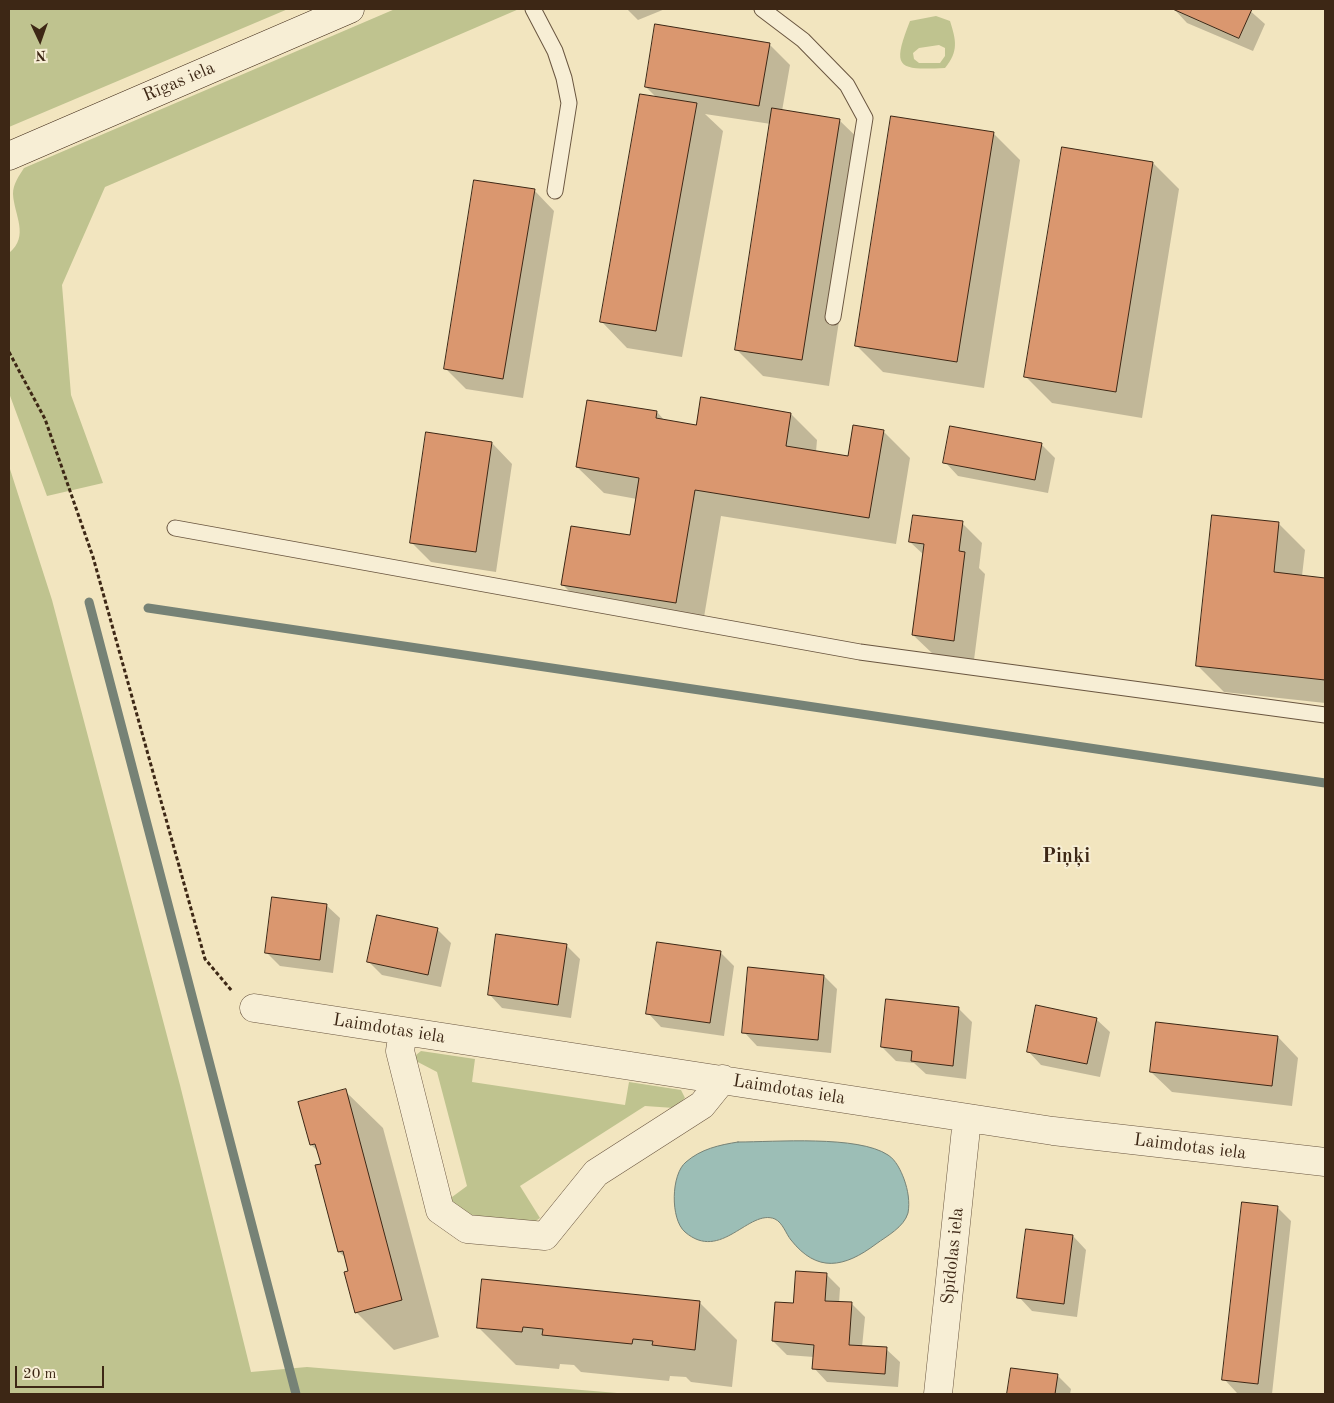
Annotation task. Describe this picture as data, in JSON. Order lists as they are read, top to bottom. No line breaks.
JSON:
{"streets":{"street":["Rīgas iela","Laimdotas iela","Spīdolas iela"]},"crossings":[["Laimdotas iela","Spīdolas iela"]],"districts":["Piņķi"],"scale_bar":"20 m","north":"bottom"}
